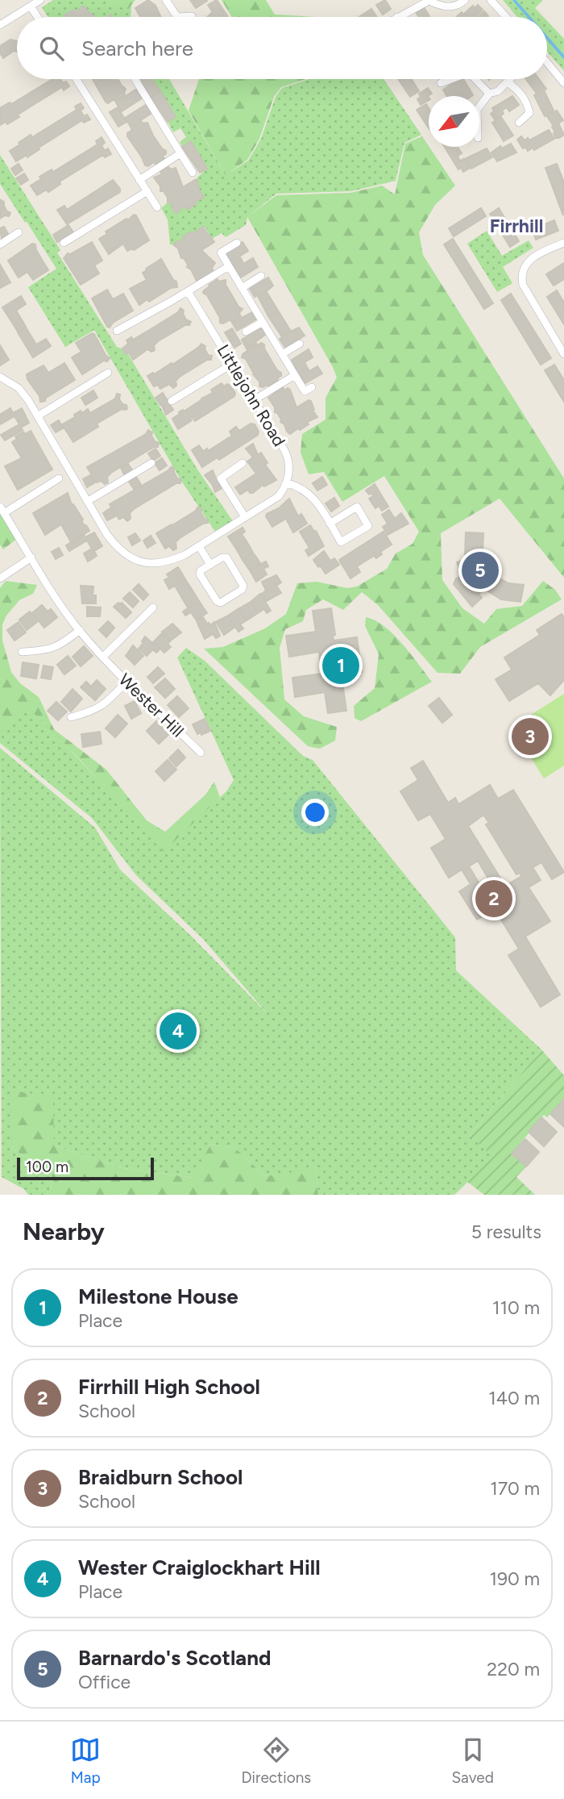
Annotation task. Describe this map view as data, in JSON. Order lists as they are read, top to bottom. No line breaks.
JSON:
{"streets":{"street":["Littlejohn Road","Wester Hill"]},"districts":["Firrhill"],"scale_bar":"100 m","north":"bottom left","page":{"search":"Search here","pins":["5","1","3","2","4"],"scale":"100 m","heading":["Nearby","5 results"],"list":[{"mark":"1","name":"Milestone House","note":"Place","value":"110 m"},{"mark":"2","name":"Firrhill High School","note":"School","value":"140 m"},{"mark":"3","name":"Braidburn School","note":"School","value":"170 m"},{"mark":"4","name":"Wester Craiglockhart Hill","note":"Place","value":"190 m"},{"mark":"5","name":"Barnardo's Scotland","note":"Office","value":"220 m"}],"nav":["Map","Directions","Saved"]}}
